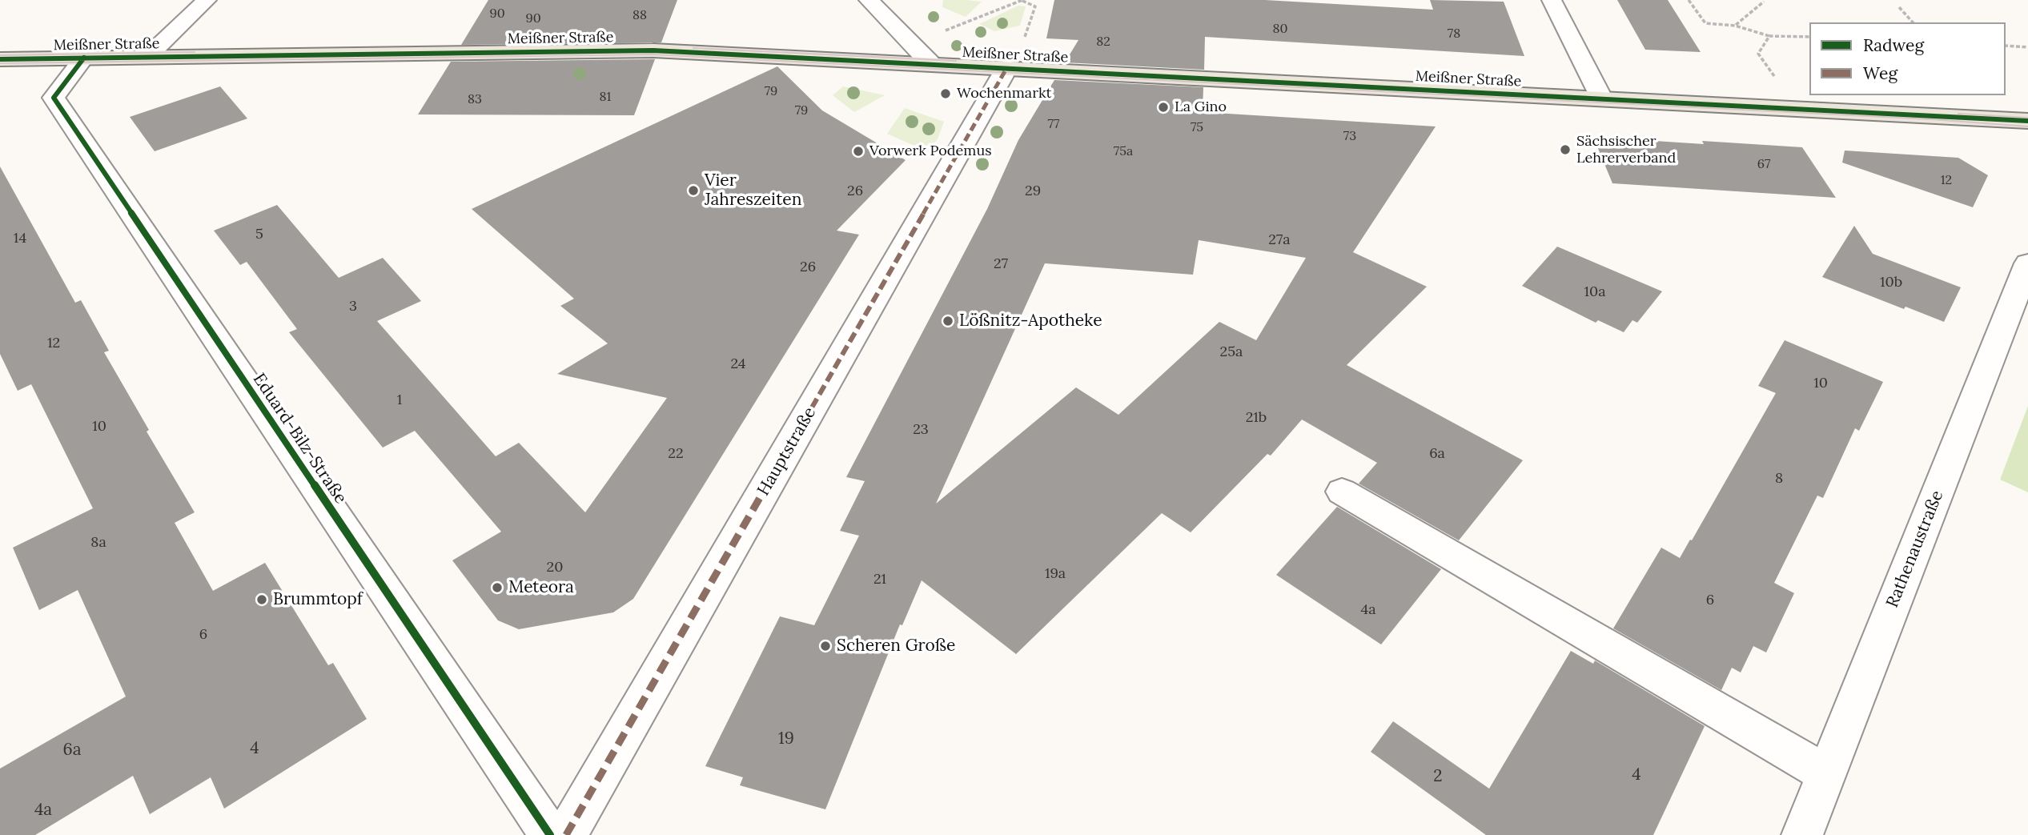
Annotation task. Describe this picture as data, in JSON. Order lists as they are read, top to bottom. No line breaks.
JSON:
{"streets":{"main road":["Meißner Straße"],"street":["Eduard-Bilz-Straße","Hauptstraße","Rathenaustraße"]},"crossings":[["Meißner Straße","Eduard-Bilz-Straße"],["Meißner Straße","Hauptstraße"]],"places":["Wochenmarkt","La Gino","Sächsischer Lehrerverband","Vorwerk Podemus","Vier Jahreszeiten","Lößnitz-Apotheke","Meteora","Brummtopf","Scheren Große"],"house_numbers":["90","88","90","80","78","82","79","81","83","79","77","75","73","75a","67","12","26","29","5","14","27a","27","26","10b","10a","3","12","25a","24","10","1","21b","10","23","22","6a","8","8a","20","19a","21","6","4a","6","19","4","6a","4","2","4a"],"legend":["Radweg","Weg"]}
